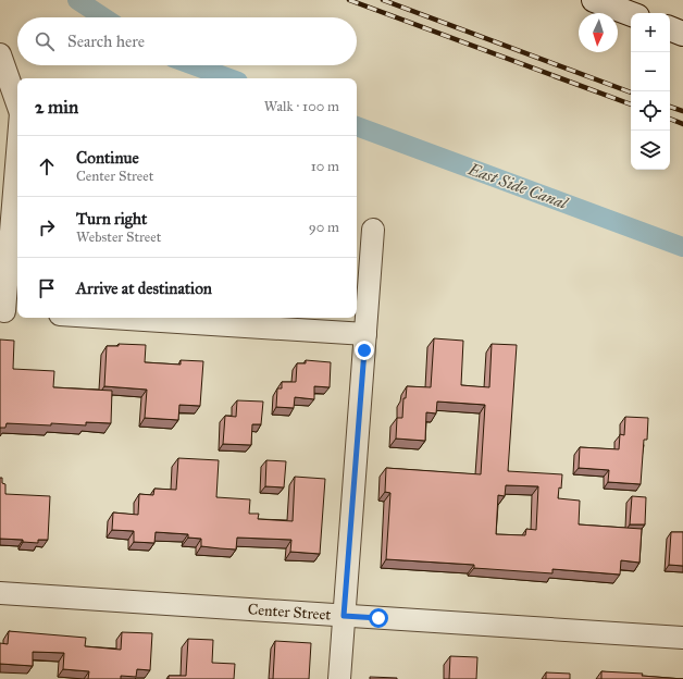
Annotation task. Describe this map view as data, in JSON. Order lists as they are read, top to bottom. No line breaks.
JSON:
{"streets":{"street":["Center Street"]},"water":["East Side Canal"],"north":"bottom","page":{"map_buttons":["+","−"],"search":"Search here","heading":["2 min","Walk · 100 m"],"list":[["Continue","Center Street","10 m"],["Turn right","Webster Street","90 m"],"Arrive at destination"]}}
